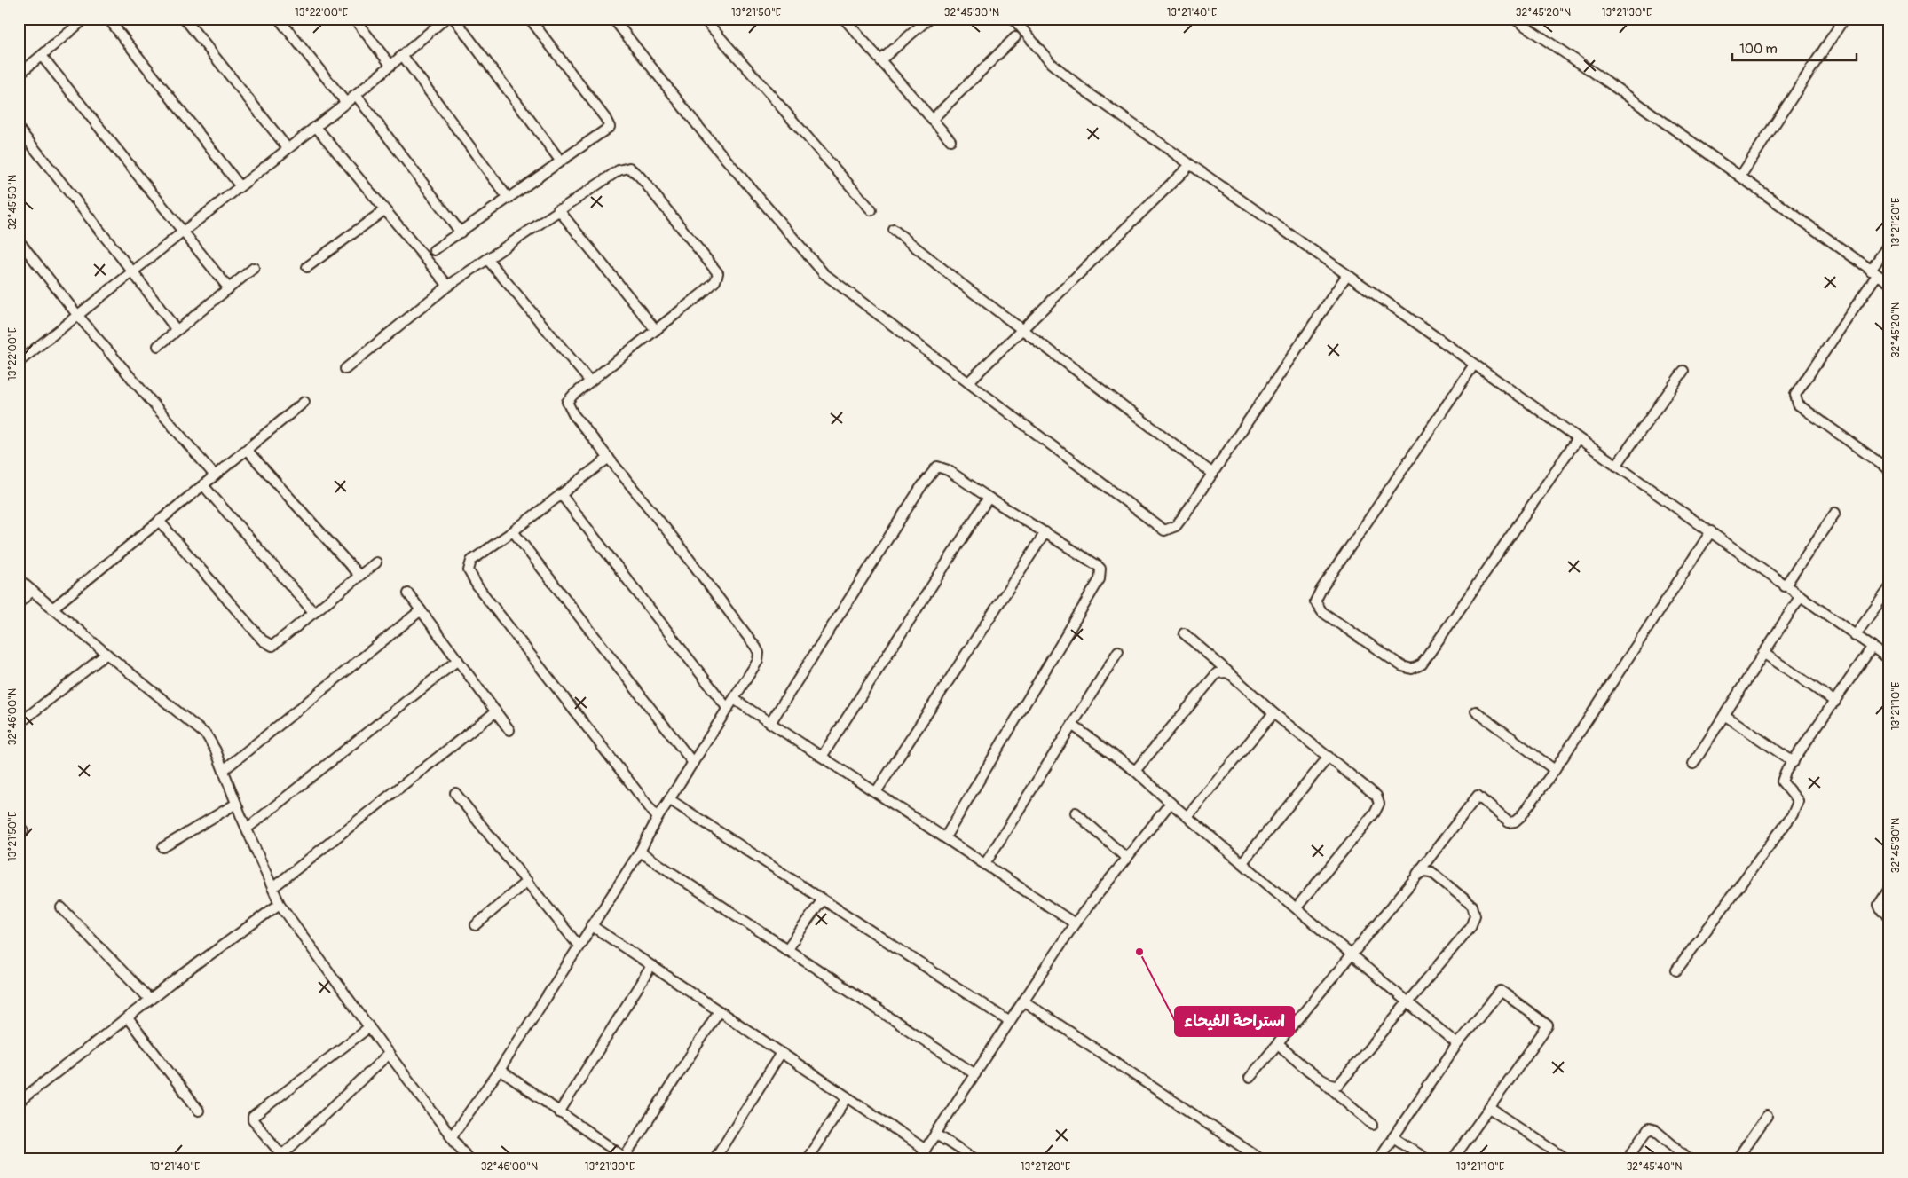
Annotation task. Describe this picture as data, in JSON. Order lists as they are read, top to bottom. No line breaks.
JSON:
{"places":["استراحة الفيحاء"],"scale_bar":"100 m","coordinates":["13°22'00\"E","13°21'50\"E","32°45'30\"N","13°21'40\"E","32°45'20\"N","13°21'30\"E","32°45'50\"N","13°21'20\"E","13°21'10\"E","32°46'00\"N","32°45'40\"N"]}
